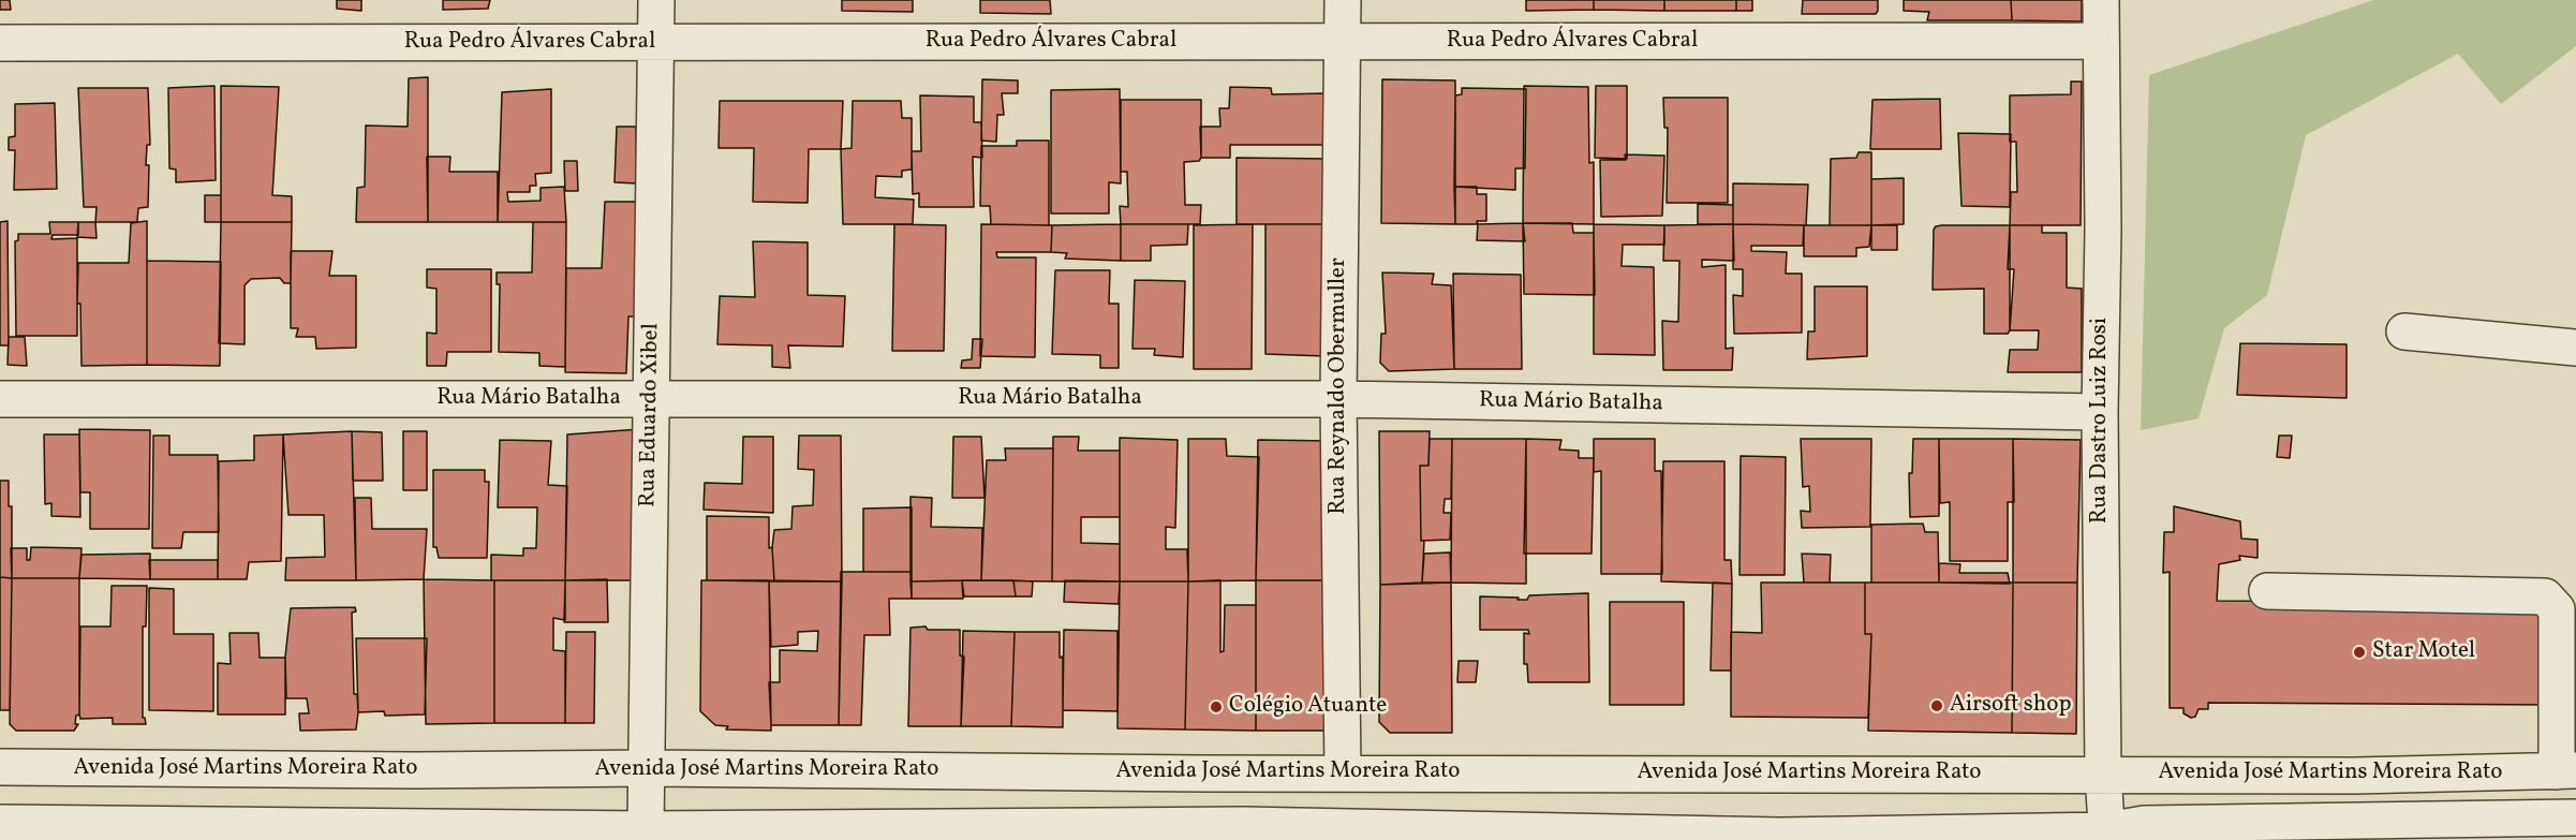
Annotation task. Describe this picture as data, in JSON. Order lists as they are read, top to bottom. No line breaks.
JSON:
{"streets":{"street":["Rua Pedro Álvares Cabral","Rua Reynaldo Obermuller","Rua Mário Batalha","Rua Eduardo Xibel","Rua Dastro Luiz Rosi","Avenida José Martins Moreira Rato"]},"crossings":[["Rua Pedro Álvares Cabral","Rua Reynaldo Obermuller"],["Rua Pedro Álvares Cabral","Rua Eduardo Xibel"],["Rua Pedro Álvares Cabral","Rua Dastro Luiz Rosi"],["Rua Reynaldo Obermuller","Rua Mário Batalha"],["Rua Reynaldo Obermuller","Avenida José Martins Moreira Rato"],["Rua Mário Batalha","Rua Eduardo Xibel"],["Rua Mário Batalha","Rua Dastro Luiz Rosi"],["Rua Eduardo Xibel","Avenida José Martins Moreira Rato"],["Rua Dastro Luiz Rosi","Avenida José Martins Moreira Rato"]],"places":["Star Motel","Airsoft shop","Colégio Atuante"]}
